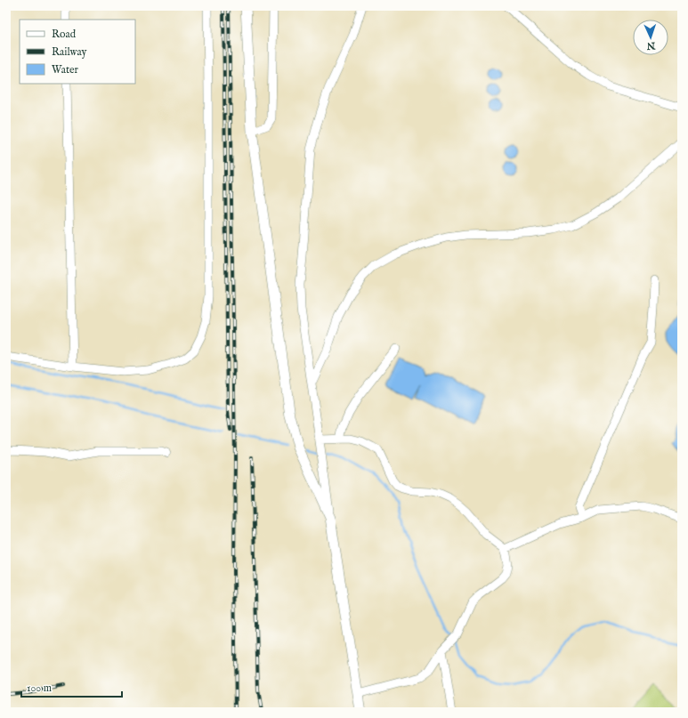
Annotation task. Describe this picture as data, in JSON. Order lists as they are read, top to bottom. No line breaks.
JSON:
{"legend":["Road","Railway","Water"],"scale_bar":"100 m","north":"bottom"}
